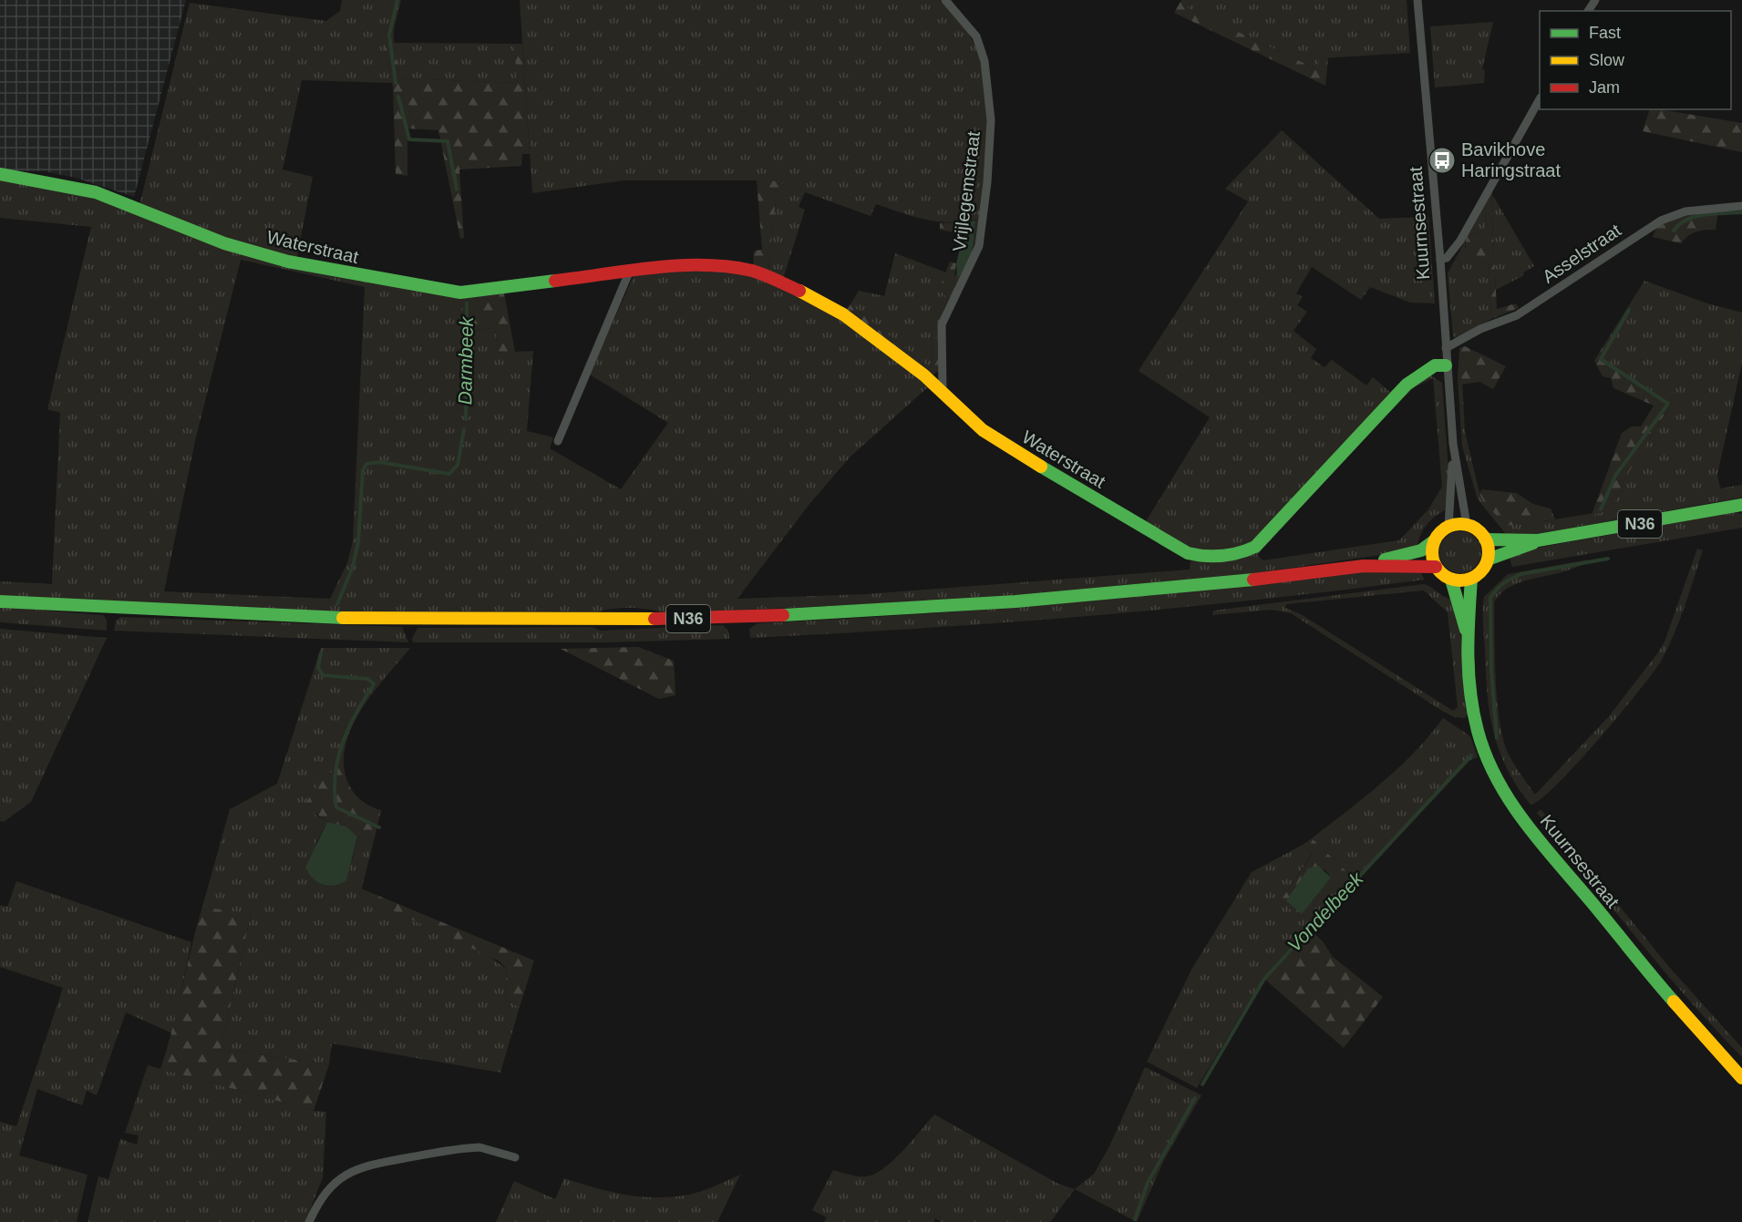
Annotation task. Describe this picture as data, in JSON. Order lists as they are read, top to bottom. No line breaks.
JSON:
{"streets":{"street":["Vrijlegemstraat","Kuurnsestraat","Waterstraat","Asselstraat","N36"]},"crossings":[["Vrijlegemstraat","Waterstraat"],["Kuurnsestraat","Waterstraat"],["Kuurnsestraat","Asselstraat"],["Kuurnsestraat","N36"]],"water":["Darmbeek","Vondelbeek"],"places":{"bus stop":["Bavikhove Haringstraat"]},"legend":["Fast","Slow","Jam"]}
